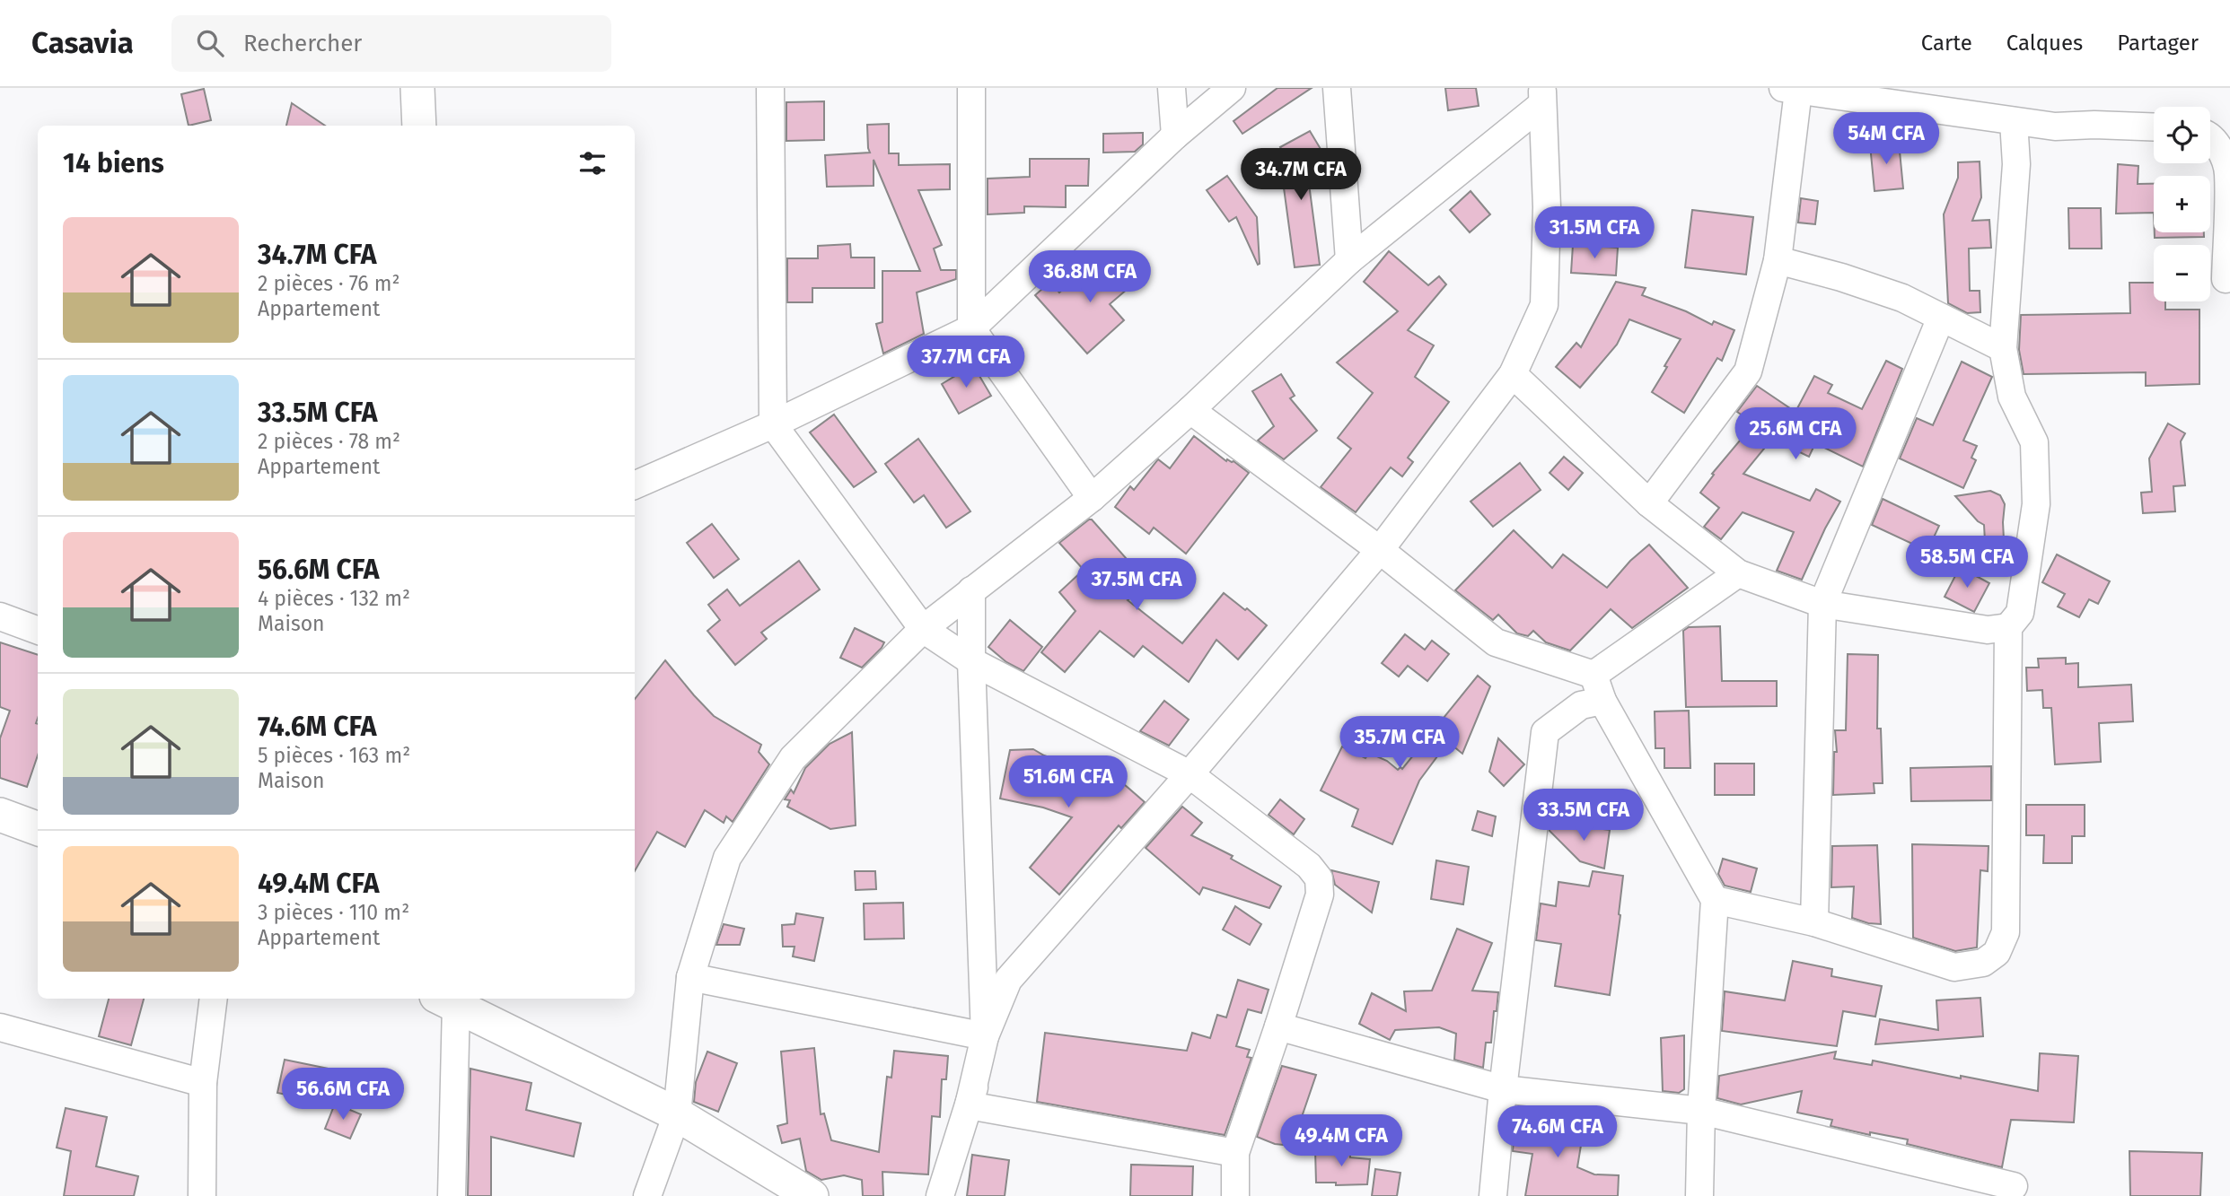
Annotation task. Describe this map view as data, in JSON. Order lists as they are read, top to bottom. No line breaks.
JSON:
{"page":{"header":"Casavia","search":"Rechercher","nav":["Carte","Calques","Partager"],"map_buttons":["+","−"],"price":["54M CFA","34.7M CFA","31.5M CFA","36.8M CFA","37.7M CFA","25.6M CFA","58.5M CFA","37.5M CFA","35.7M CFA","51.6M CFA","33.5M CFA","56.6M CFA","74.6M CFA","49.4M CFA"],"heading":"14 biens","list":[{"name":"34.7M CFA","note":"2 pièces · 76 m² · Appartement"},{"name":"33.5M CFA","note":"2 pièces · 78 m² · Appartement"},{"name":"56.6M CFA","note":"4 pièces · 132 m² · Maison"},{"name":"74.6M CFA","note":"5 pièces · 163 m² · Maison"},{"name":"49.4M CFA","note":"3 pièces · 110 m² · Appartement"}]}}
